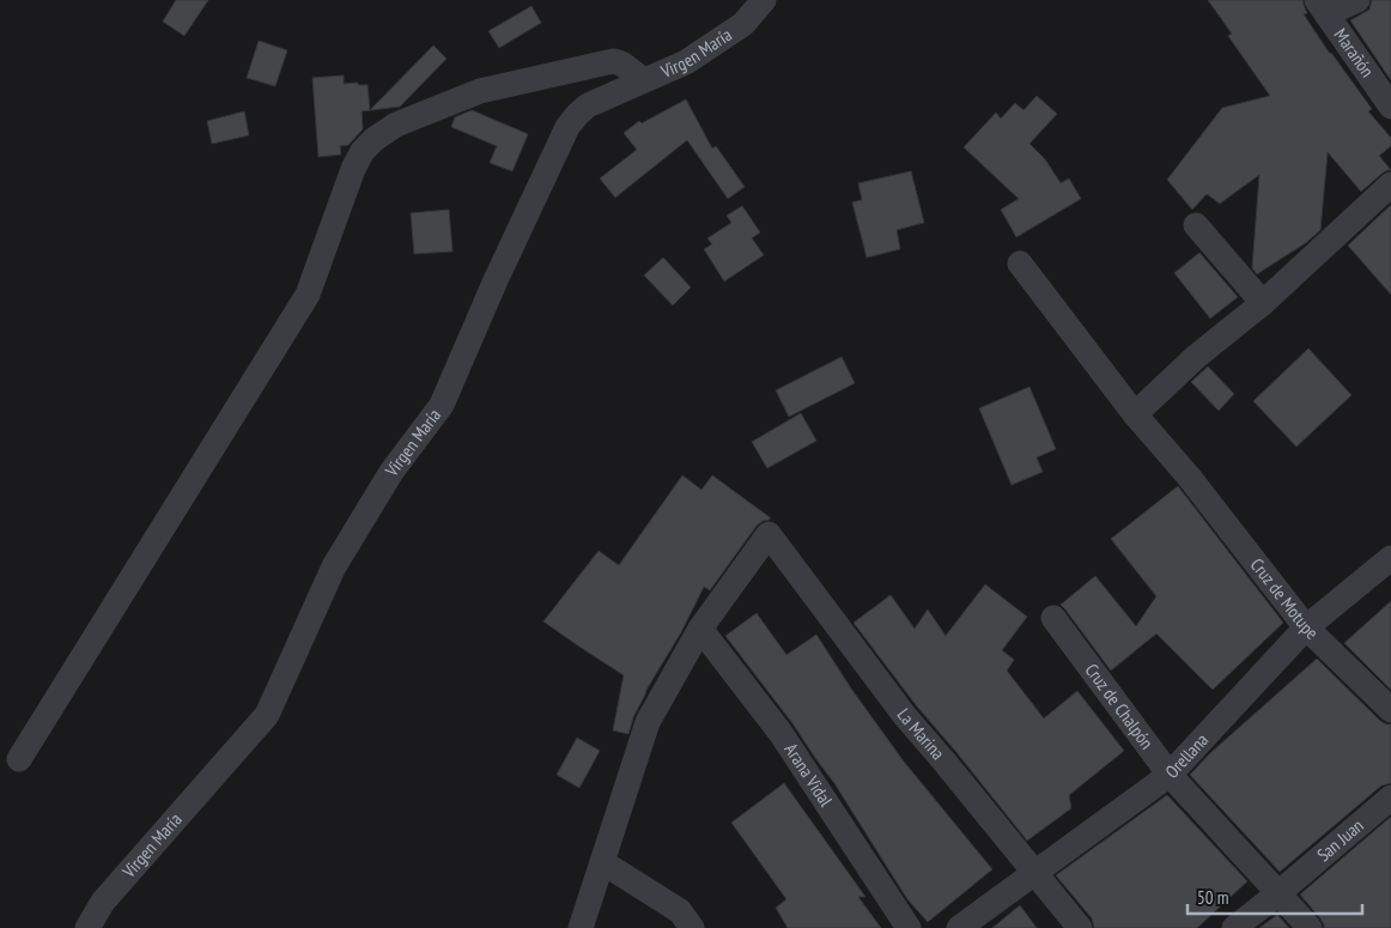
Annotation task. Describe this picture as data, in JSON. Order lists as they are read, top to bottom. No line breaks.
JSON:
{"streets":{"street":["Virgen María","Marañón","Cruz de Motupe","Cruz de Chalpón","La Marina","Orellana","Arana Vidal","San Juan"]},"crossings":[["Cruz de Motupe","Orellana"],["Cruz de Chalpón","Orellana"],["Cruz de Chalpón","San Juan"],["La Marina","Orellana"],["La Marina","Arana Vidal"]],"scale_bar":"50 m"}
